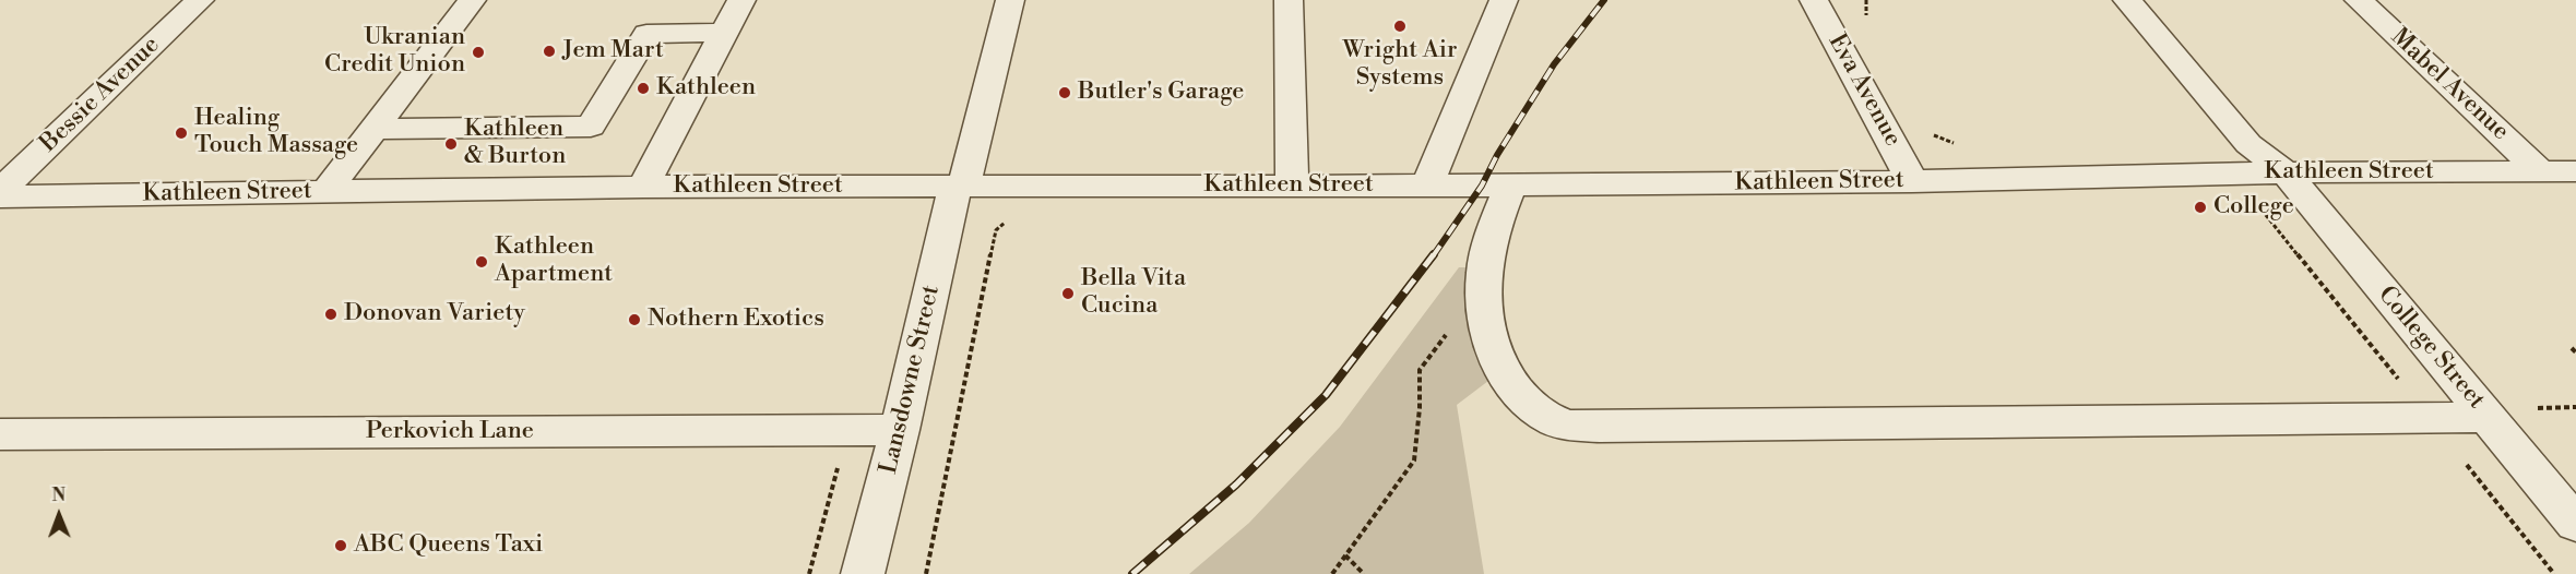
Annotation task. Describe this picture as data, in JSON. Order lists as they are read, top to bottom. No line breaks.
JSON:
{"streets":{"street":["Mabel Avenue","Eva Avenue","Bessie Avenue","Kathleen Street","College Street","Lansdowne Street","Perkovich Lane"]},"crossings":[["Mabel Avenue","Kathleen Street"],["Eva Avenue","Kathleen Street"],["Kathleen Street","College Street"],["Kathleen Street","Lansdowne Street"],["Lansdowne Street","Perkovich Lane"]],"places":["Wright Air Systems","Jem Mart","Ukranian Credit Union","Kathleen","Butler's Garage","Healing Touch Massage","Kathleen & Burton","College","Kathleen Apartment","Bella Vita Cucina","Donovan Variety","Nothern Exotics","ABC Queens Taxi"],"north":"top"}
